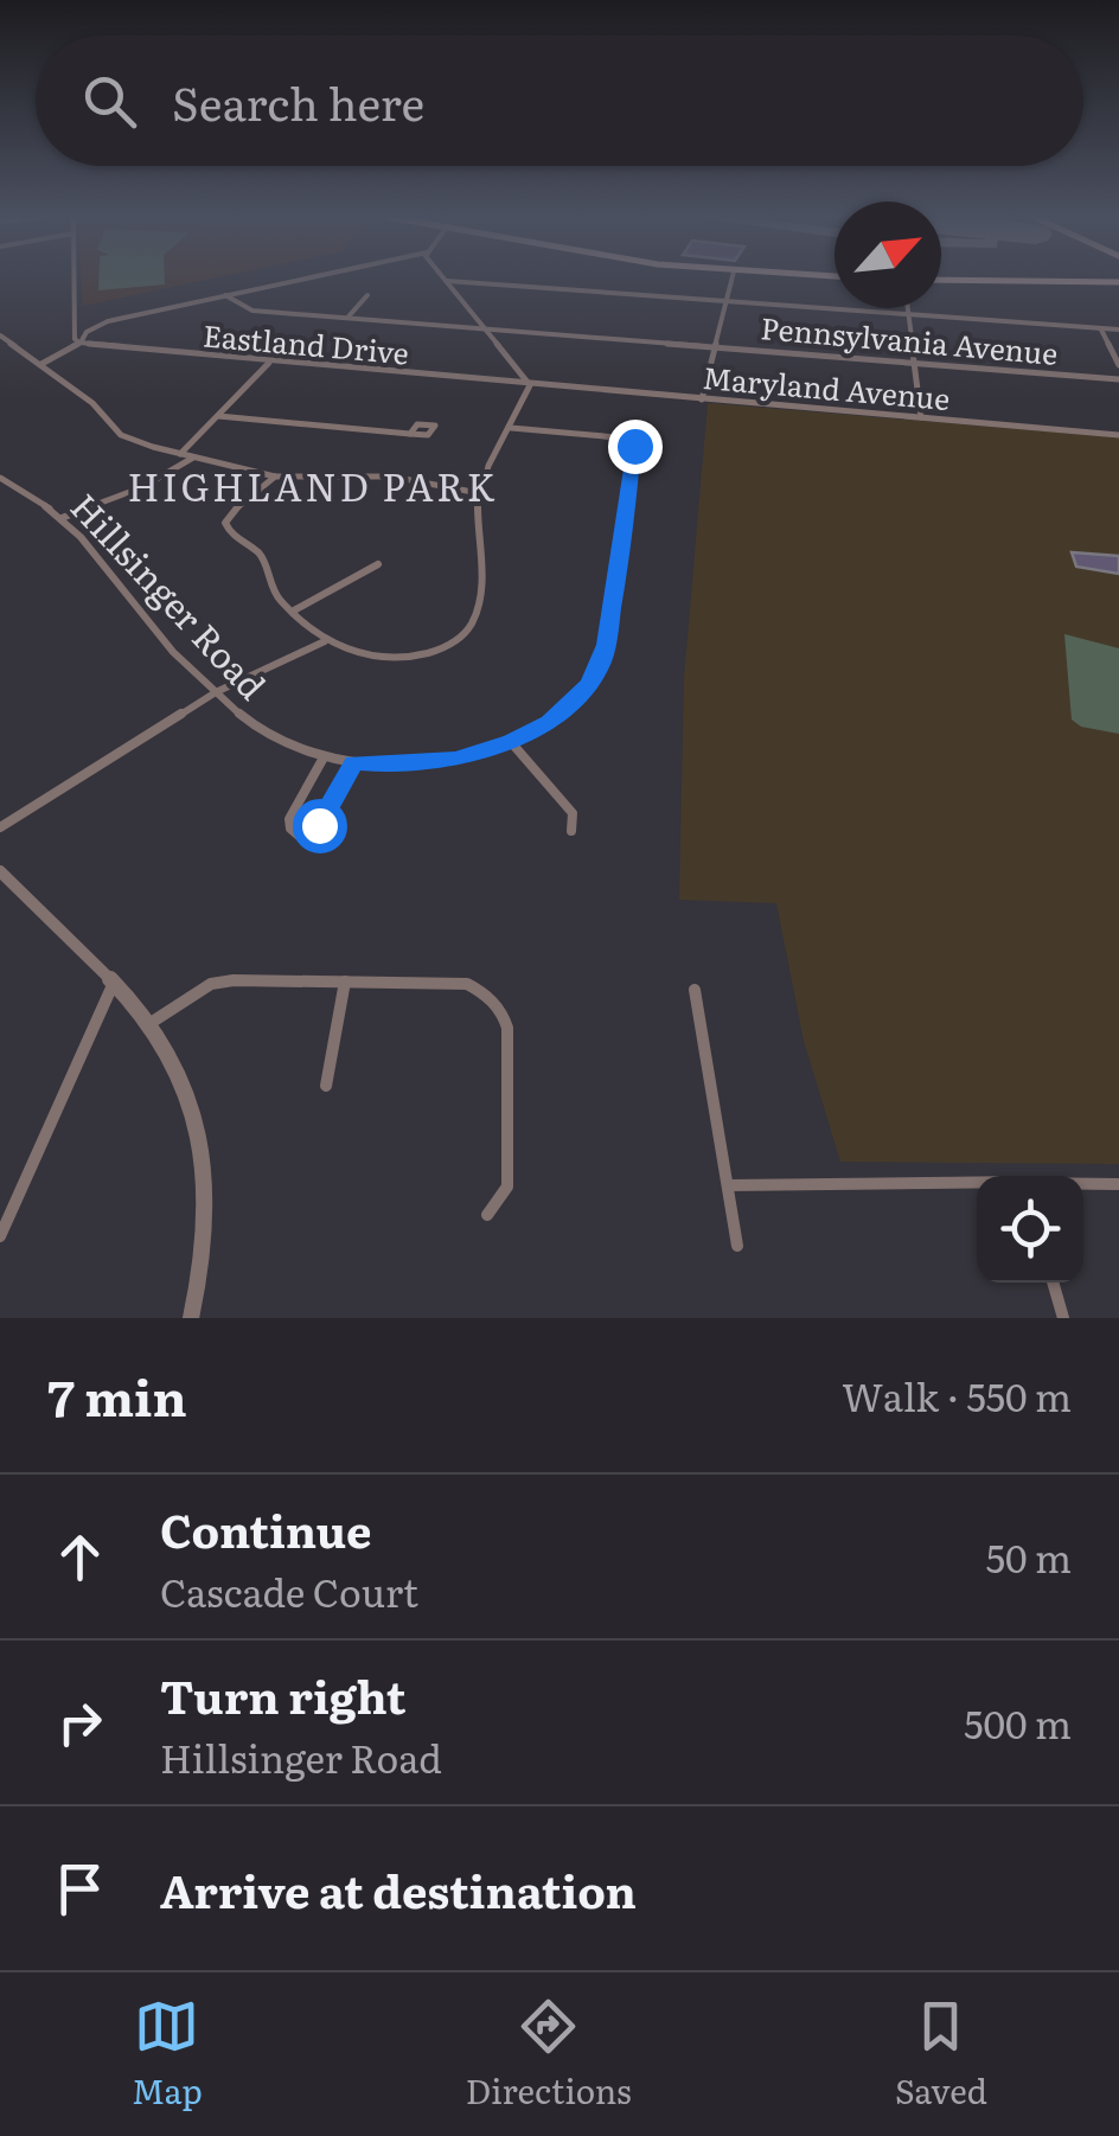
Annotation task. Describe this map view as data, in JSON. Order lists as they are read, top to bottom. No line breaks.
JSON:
{"streets":{"street":["Pennsylvania Avenue","Eastland Drive","Maryland Avenue","Hillsinger Road"]},"crossings":[["Eastland Drive","Maryland Avenue"]],"districts":["HIGHLAND PARK"],"north":"top right","page":{"search":"Search here","heading":["7 min","Walk · 550 m"],"list":[["Continue","Cascade Court","50 m"],["Turn right","Hillsinger Road","500 m"],"Arrive at destination"],"nav":["Map","Directions","Saved"]}}
